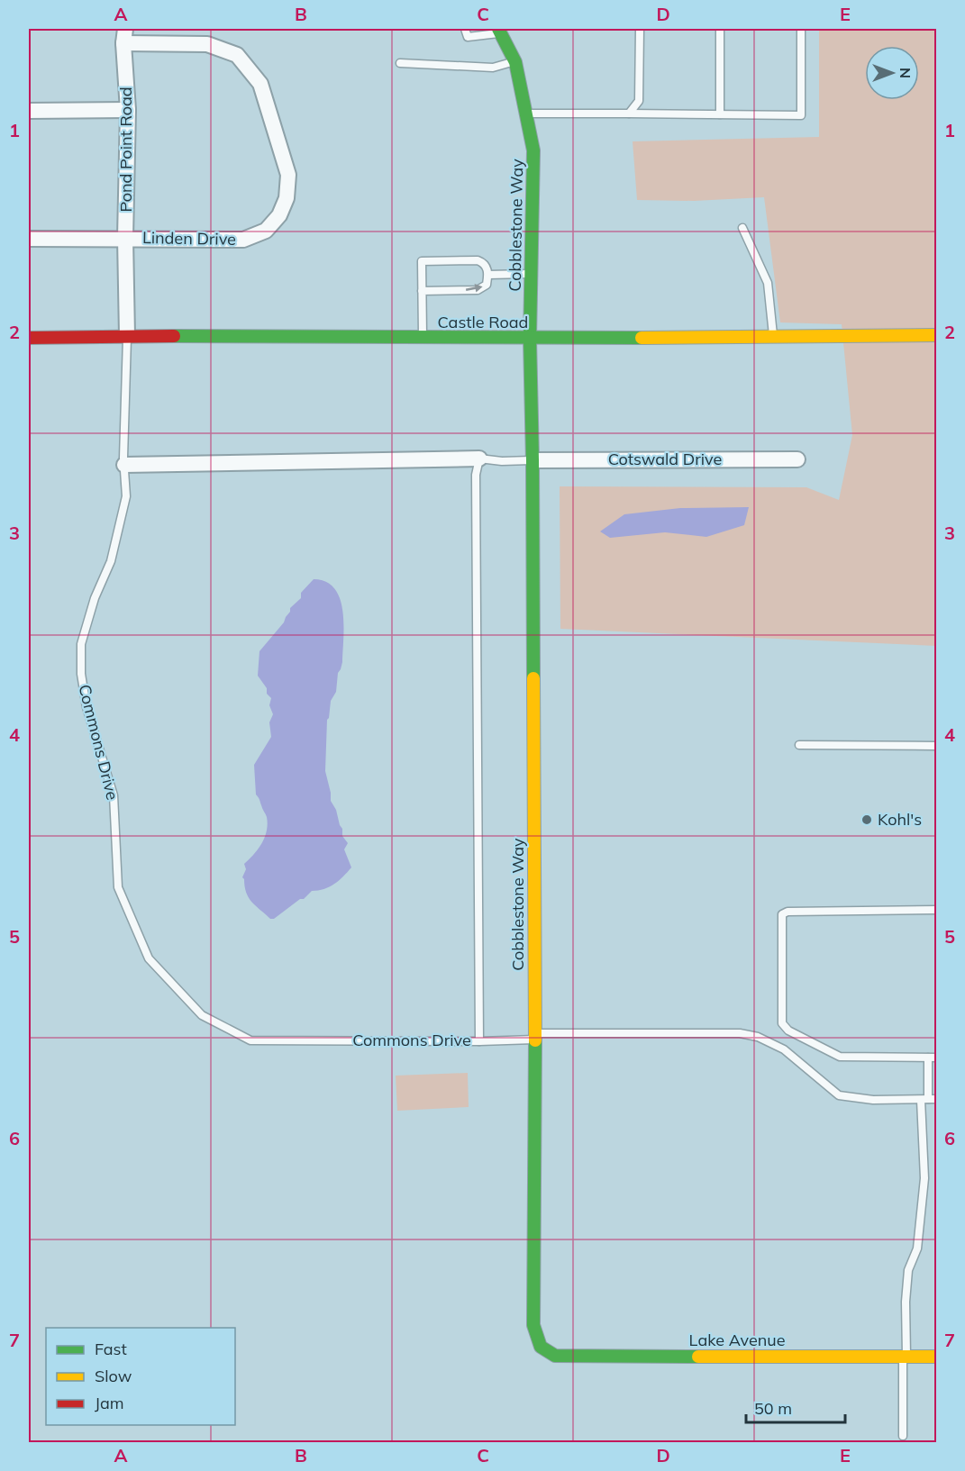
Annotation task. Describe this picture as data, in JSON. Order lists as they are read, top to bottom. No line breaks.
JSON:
{"streets":{"street":["Pond Point Road","Cobblestone Way","Linden Drive","Castle Road","Cotswald Drive","Lake Avenue"],"lane":["Commons Drive"]},"crossings":[["Pond Point Road","Linden Drive"],["Pond Point Road","Castle Road"],["Pond Point Road","Commons Drive"],["Cobblestone Way","Castle Road"],["Cobblestone Way","Cotswald Drive"],["Cobblestone Way","Commons Drive"],["Cobblestone Way","Lake Avenue"],["Castle Road","Commons Drive"]],"places":["Kohl's"],"legend":["Fast","Slow","Jam"],"scale_bar":"50 m","north":"right","grid":{"columns":["A","B","C","D","E"],"rows":["1","2","3","4","5","6","7"]}}
